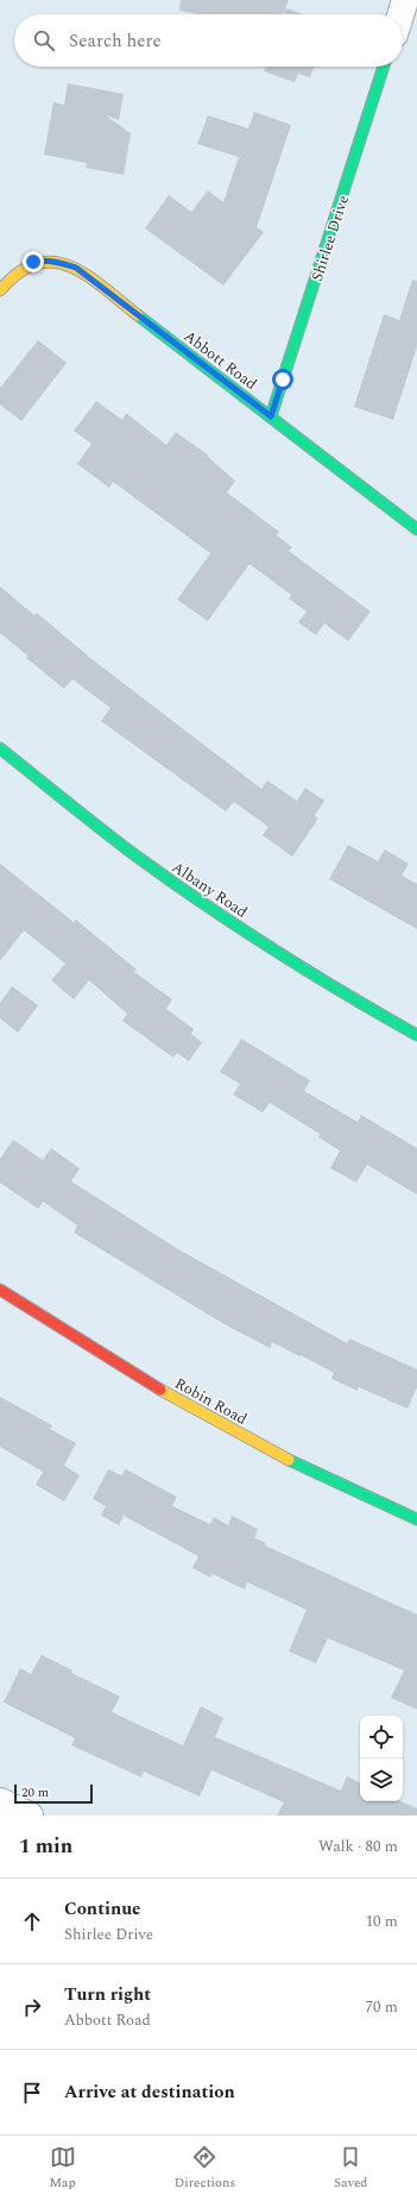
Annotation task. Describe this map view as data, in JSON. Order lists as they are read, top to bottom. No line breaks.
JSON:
{"streets":{"street":["Shirlee Drive","Abbott Road","Albany Road","Robin Road"]},"crossings":[["Shirlee Drive","Abbott Road"]],"scale_bar":"20 m","page":{"search":"Search here","scale":"20 m","heading":["1 min","Walk · 80 m"],"list":[["Continue","Shirlee Drive","10 m"],["Turn right","Abbott Road","70 m"],"Arrive at destination"],"nav":["Map","Directions","Saved"]}}
